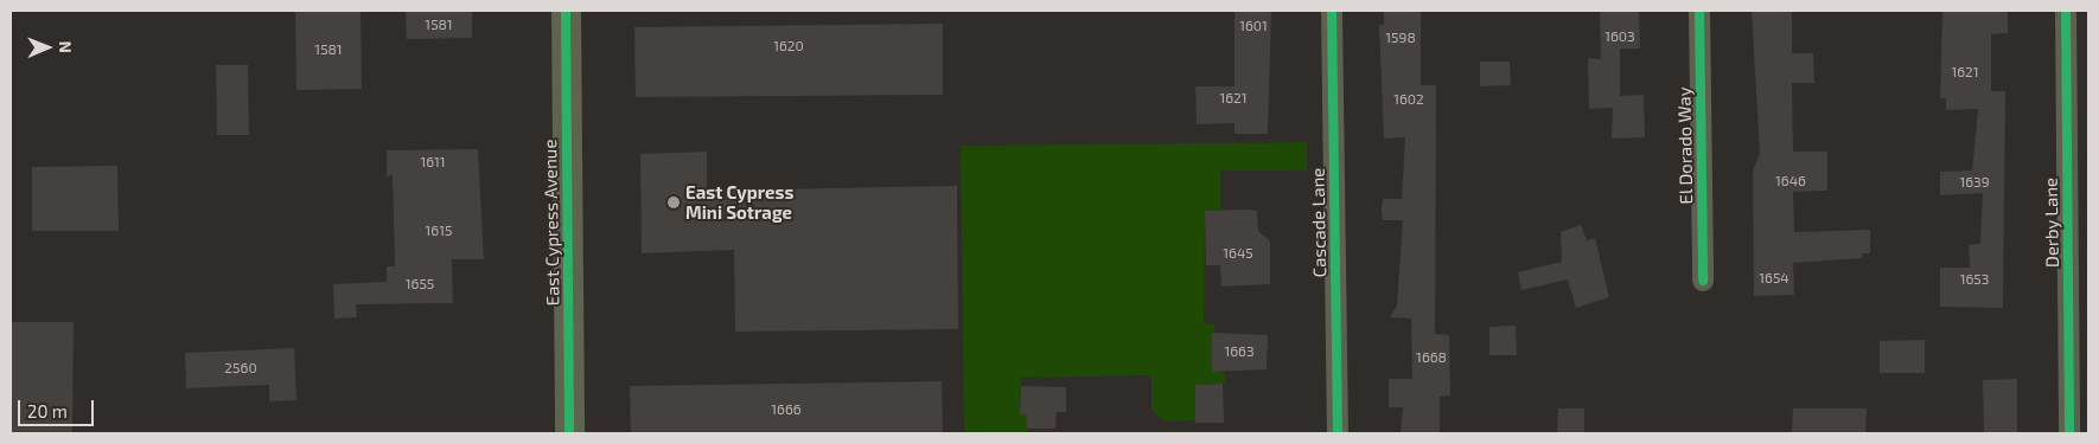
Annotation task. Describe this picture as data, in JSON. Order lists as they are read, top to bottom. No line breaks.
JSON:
{"streets":{"main road":["East Cypress Avenue"],"street":["El Dorado Way","Cascade Lane","Derby Lane"]},"places":["East Cypress Mini Sotrage"],"house_numbers":["1581","1601","1603","1598","1620","1581","1621","1621","1602","1611","1646","1639","1615","1645","1654","1653","1655","1663","1668","2560","1666"],"scale_bar":"20 m","north":"right"}
